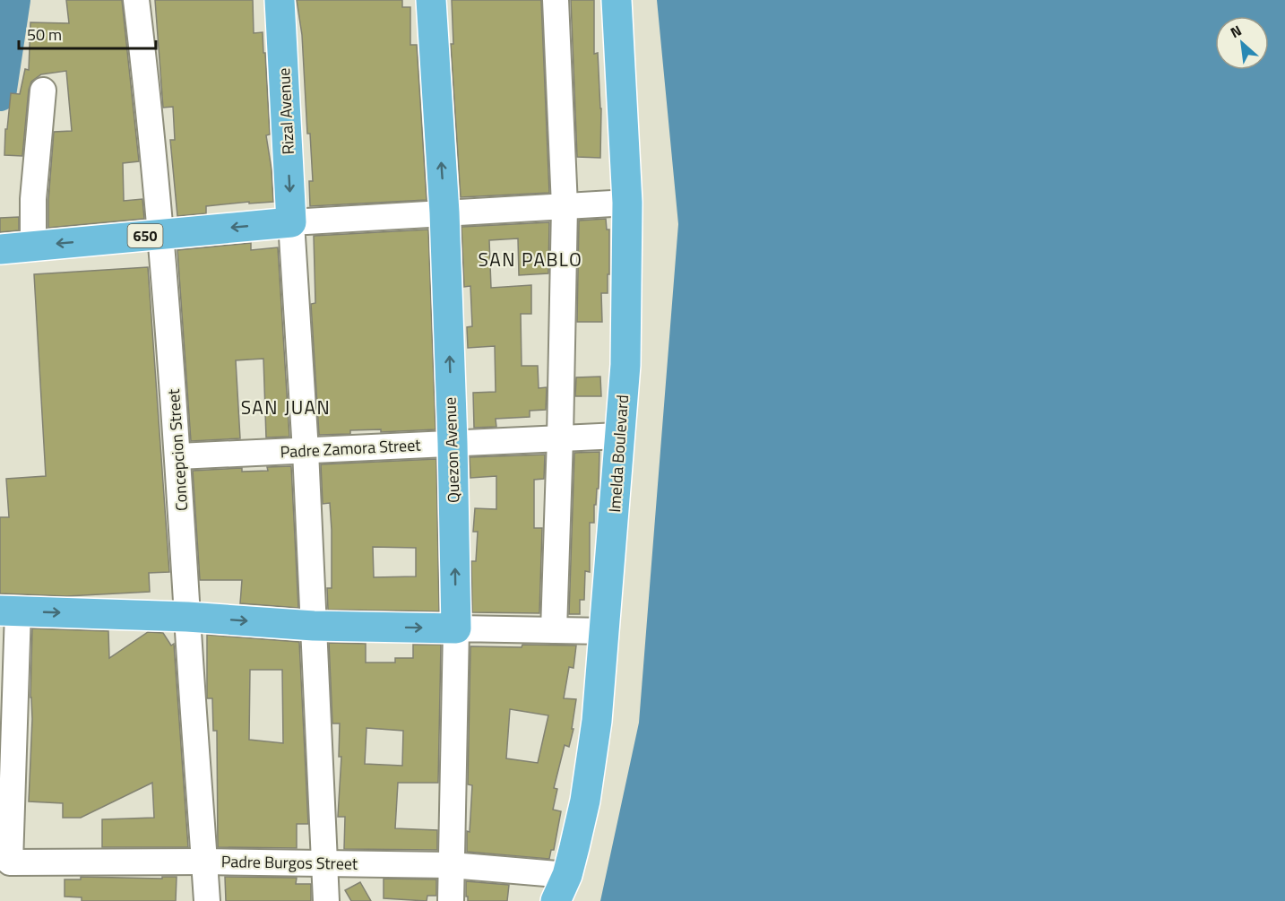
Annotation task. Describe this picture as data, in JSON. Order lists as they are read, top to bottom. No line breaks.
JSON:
{"streets":{"main road":["Rizal Avenue","650","Quezon Avenue","Imelda Boulevard"],"street":["Padre Zamora Street","Concepcion Street","Padre Burgos Street"]},"crossings":[["Rizal Avenue","650"],["650","Concepcion Street"],["Padre Zamora Street","Concepcion Street"],["Padre Zamora Street","Quezon Avenue"],["Padre Zamora Street","Imelda Boulevard"],["Concepcion Street","Padre Burgos Street"],["Quezon Avenue","Padre Burgos Street"],["Imelda Boulevard","Padre Burgos Street"]],"one_way":["Rizal Avenue","Quezon Avenue"],"districts":["SAN PABLO","SAN JUAN"],"scale_bar":"50 m","north":"top left"}
